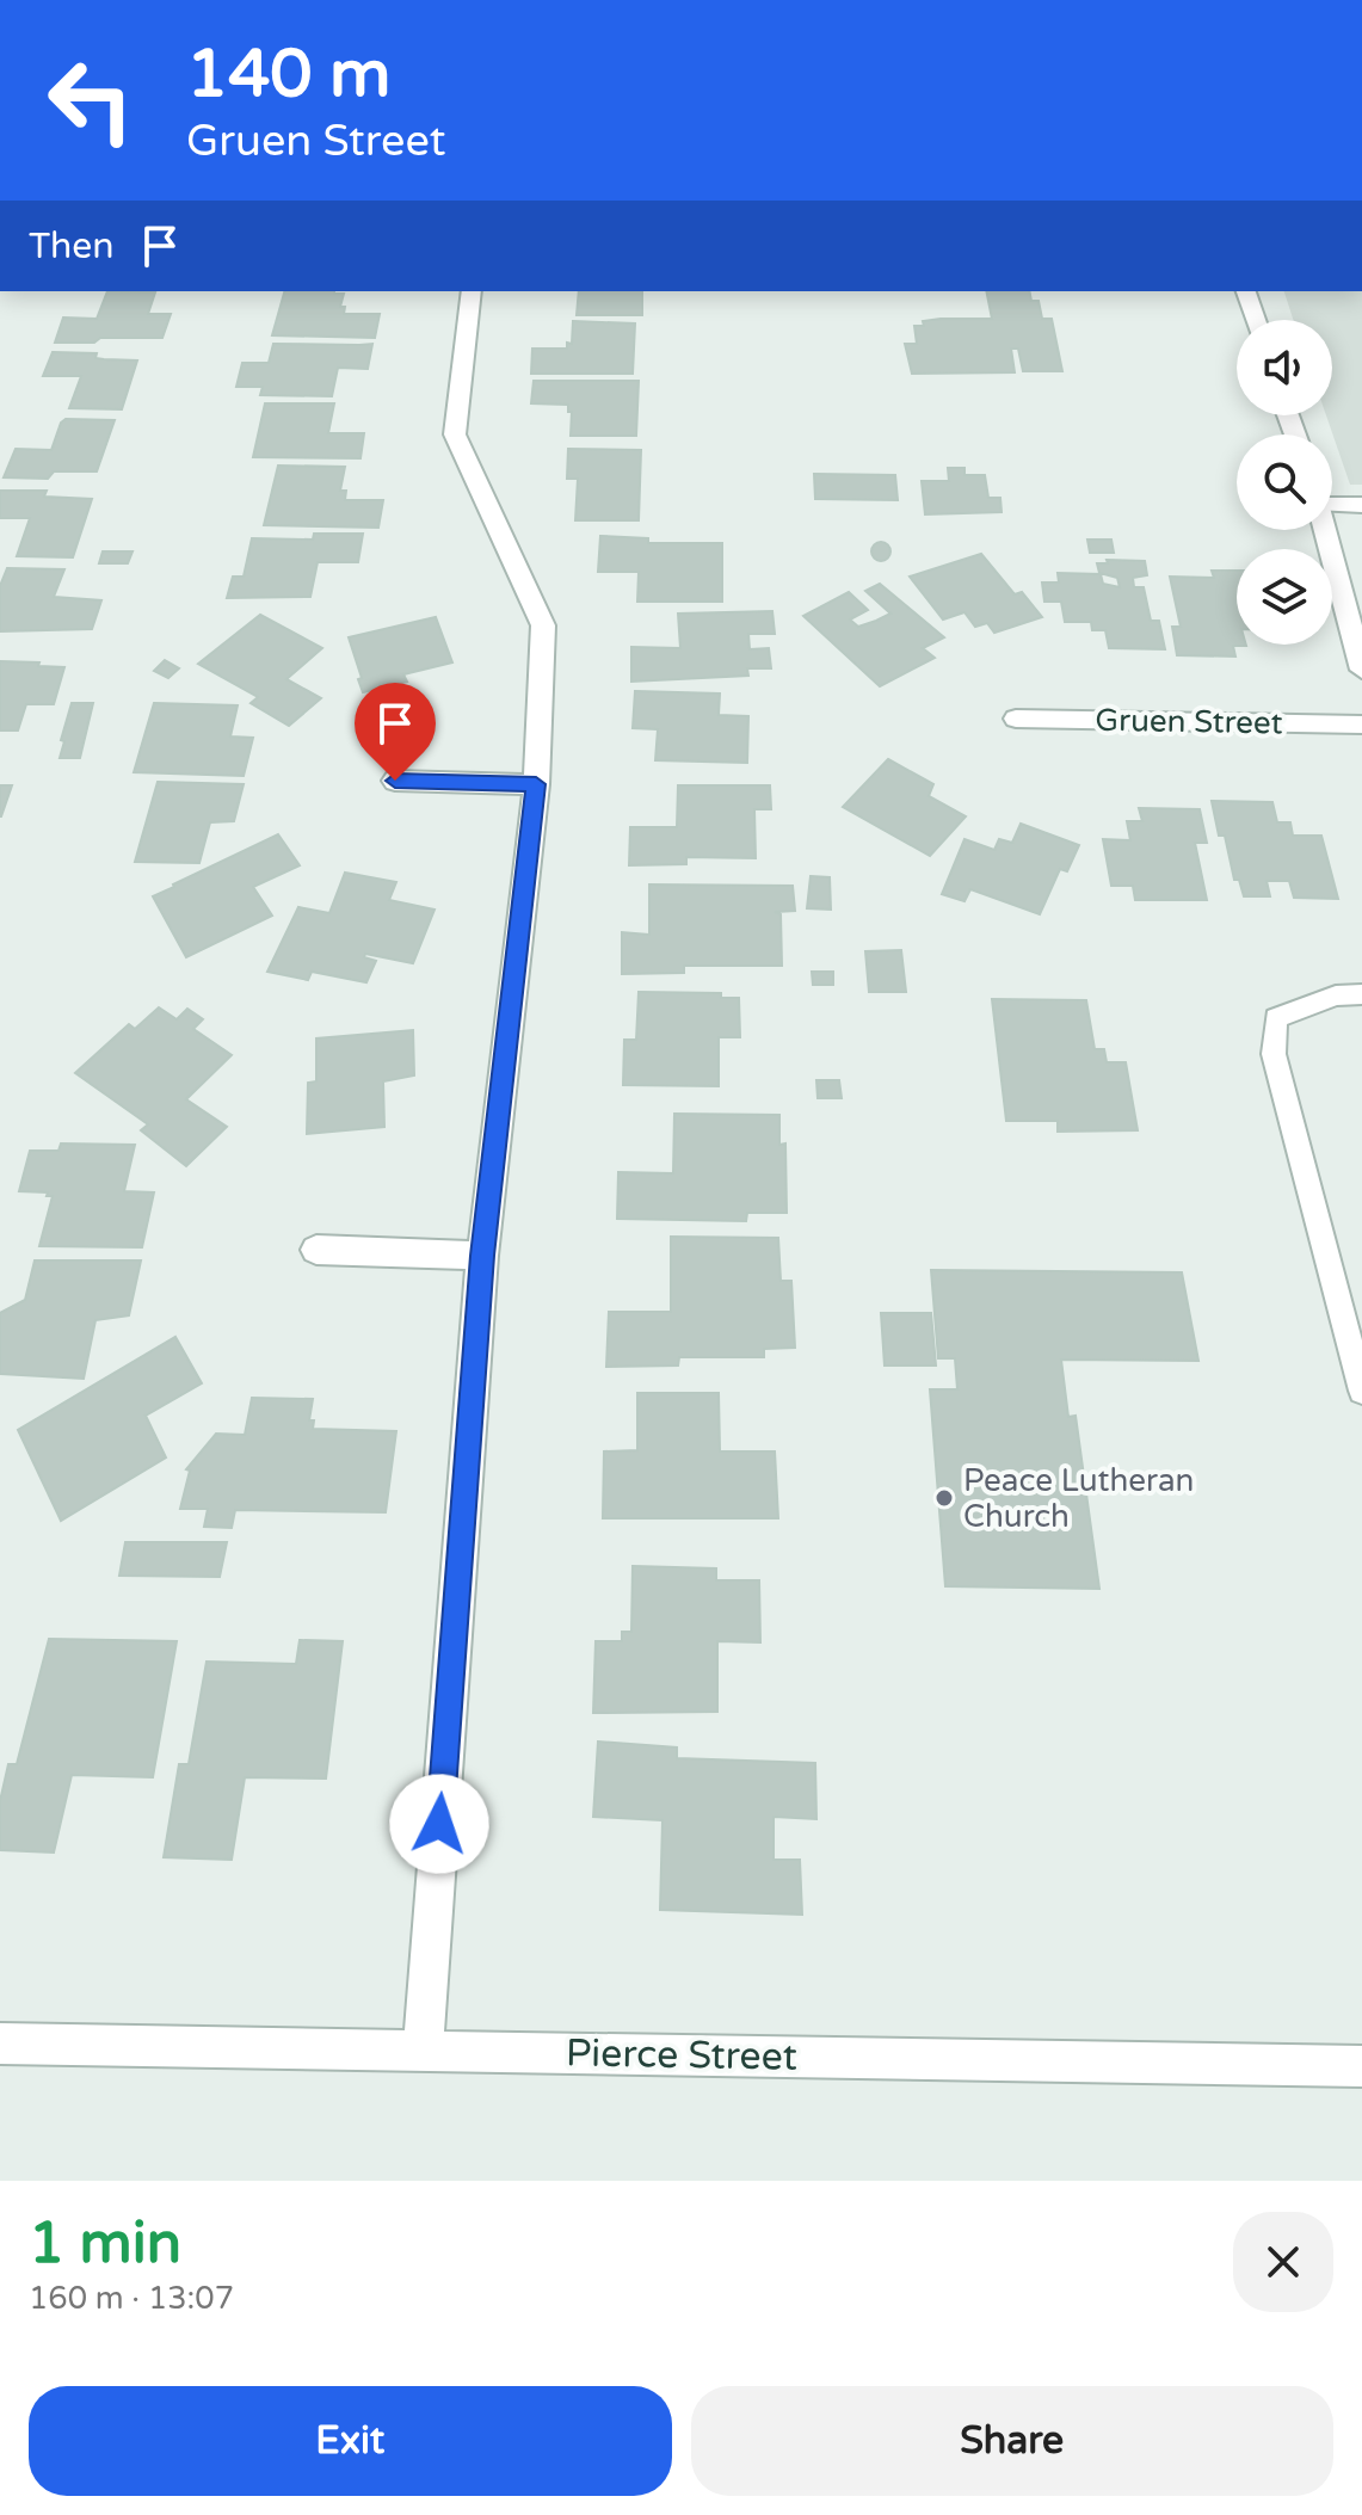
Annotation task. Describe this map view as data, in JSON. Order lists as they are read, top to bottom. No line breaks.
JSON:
{"streets":{"street":["Gruen Street","Pierce Street"]},"places":["Peace Lutheran Church"],"page":{"turn":["140 m","Gruen Street"],"then":"Then","heading":["1 min","160 m · 13:07"],"buttons":["Exit","Share"]}}
